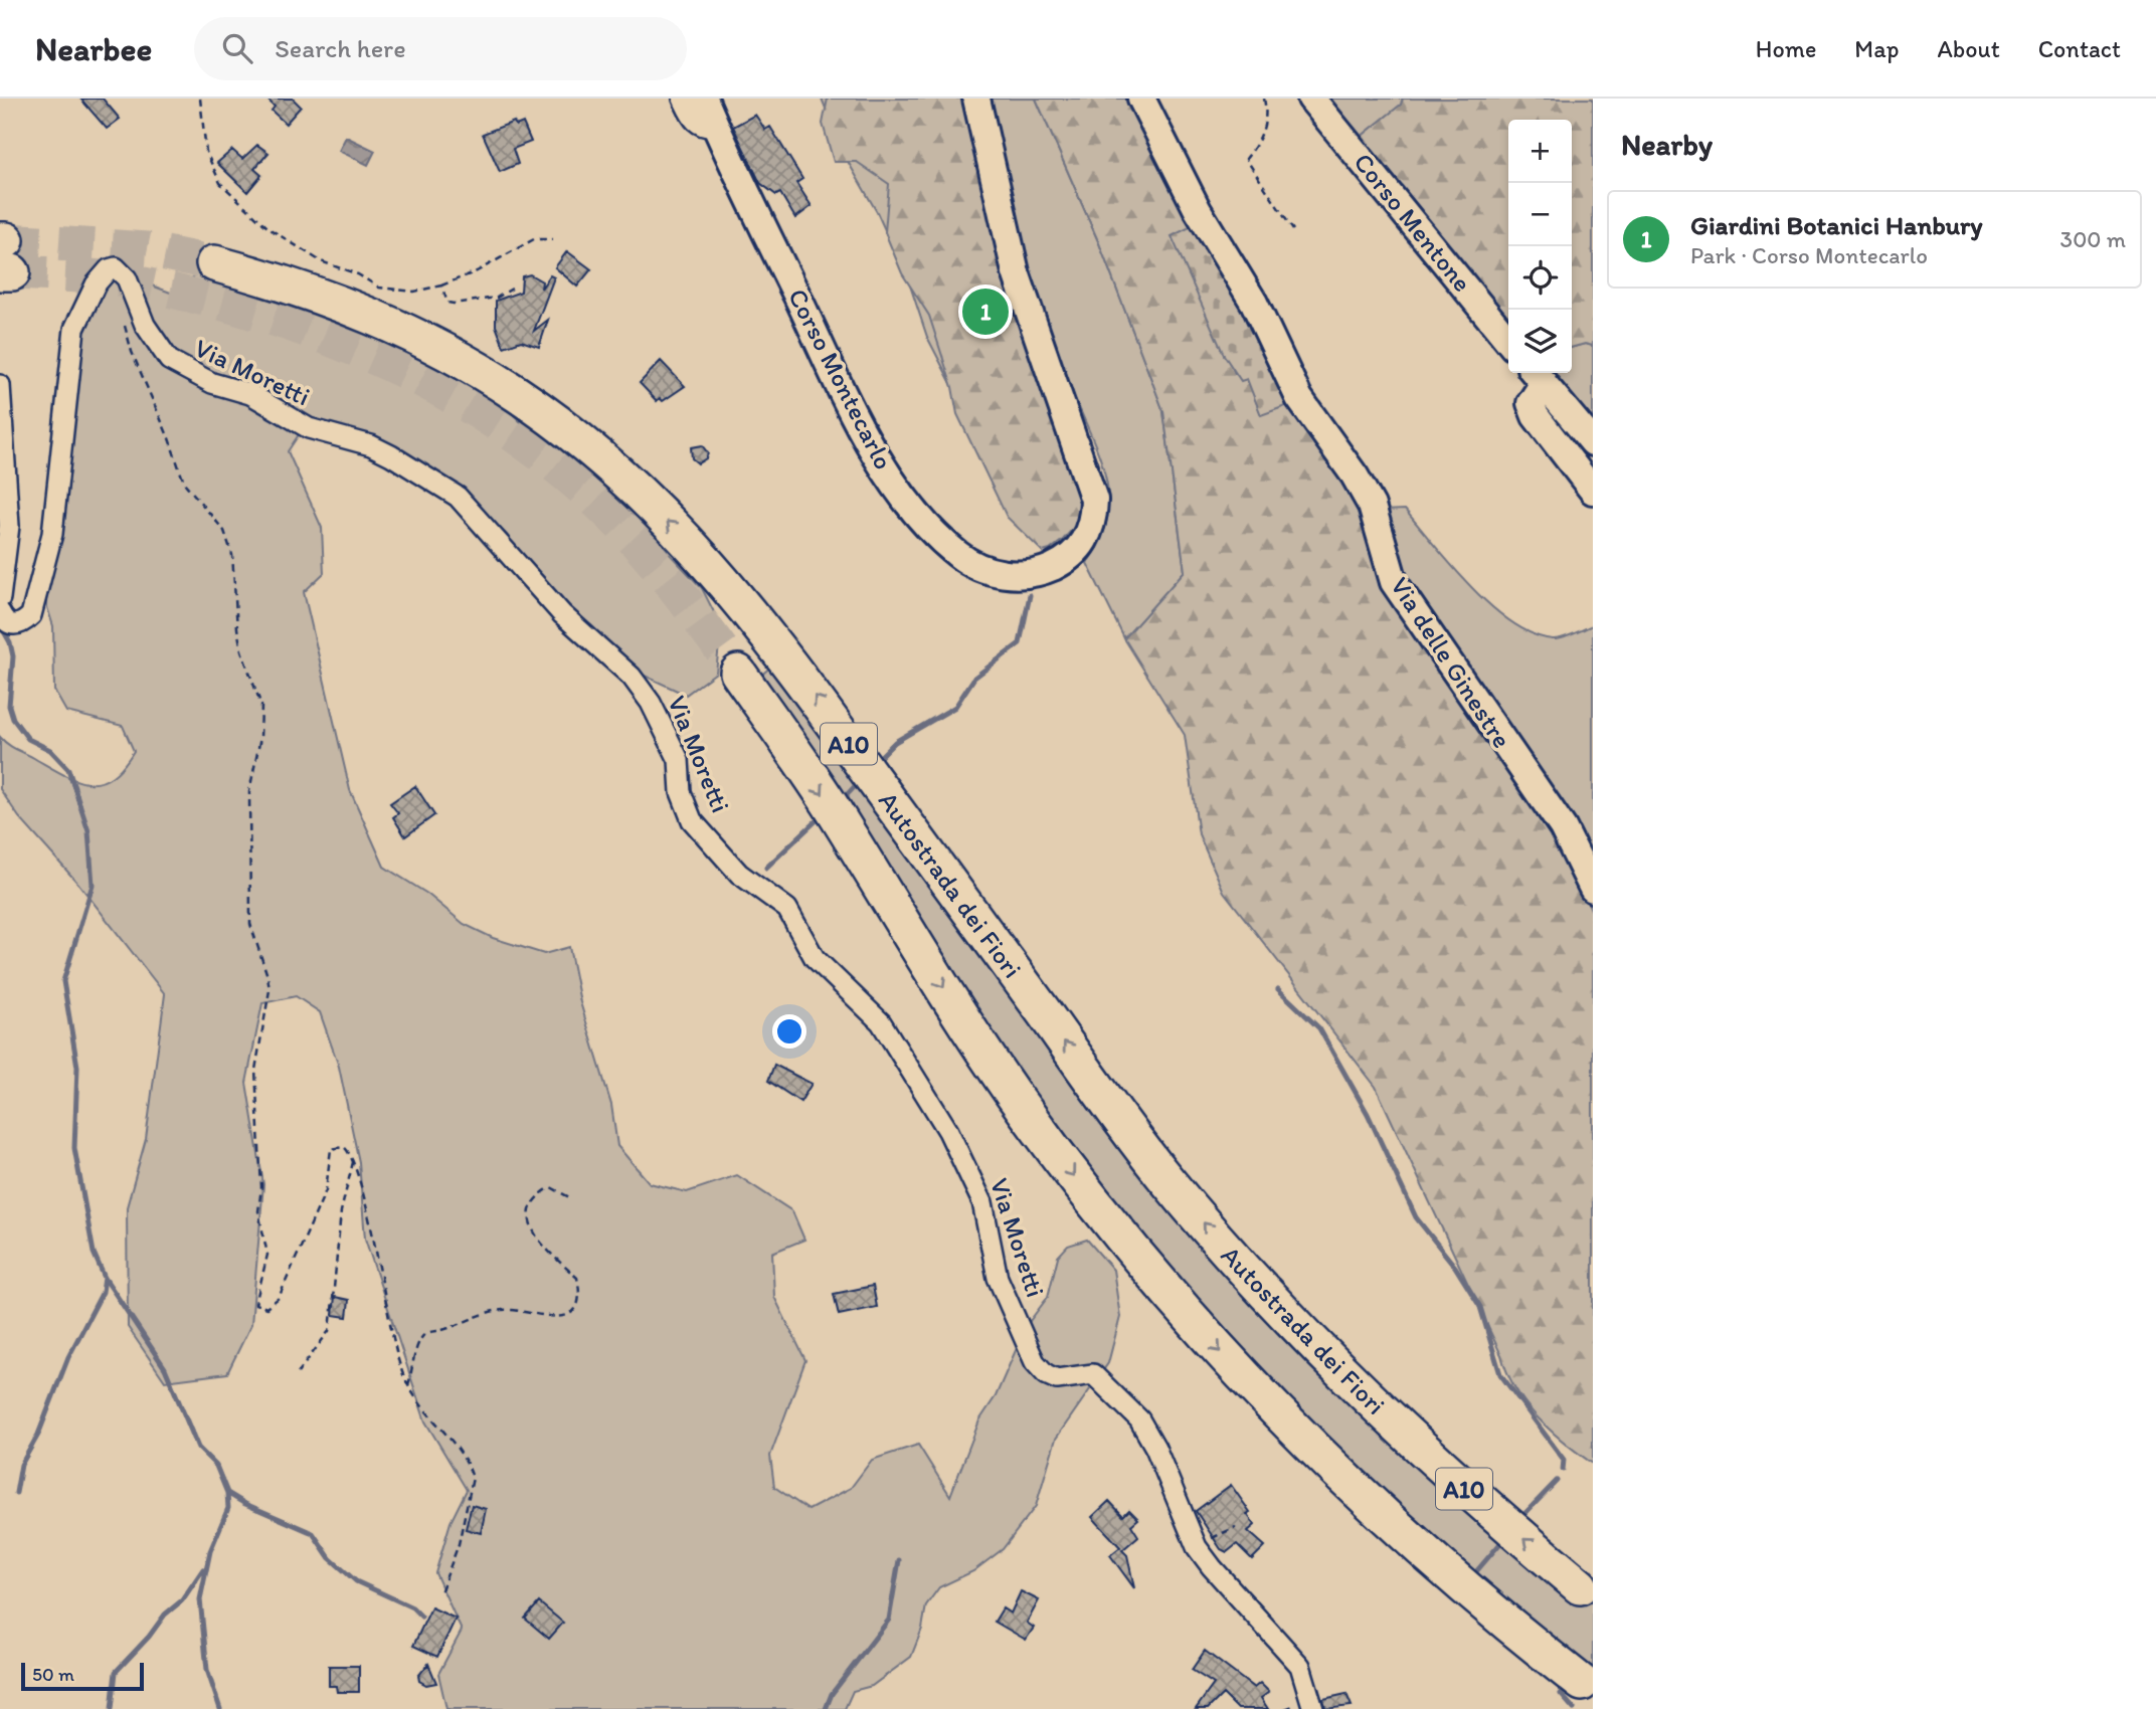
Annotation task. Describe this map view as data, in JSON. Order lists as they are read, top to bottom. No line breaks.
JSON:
{"streets":{"highway":["A10","Autostrada dei Fiori"],"main road":["Corso Mentone","Corso Montecarlo","Via delle Ginestre"],"street":["Via Moretti"]},"scale_bar":"50 m","page":{"header":"Nearbee","search":"Search here","nav":["Home","Map","About","Contact"],"heading":"Nearby","map_buttons":["+","−"],"list":[{"mark":"1","name":"Giardini Botanici Hanbury","note":"Park · Corso Montecarlo","value":"300 m"}],"pins":"1","scale":"50 m"}}
